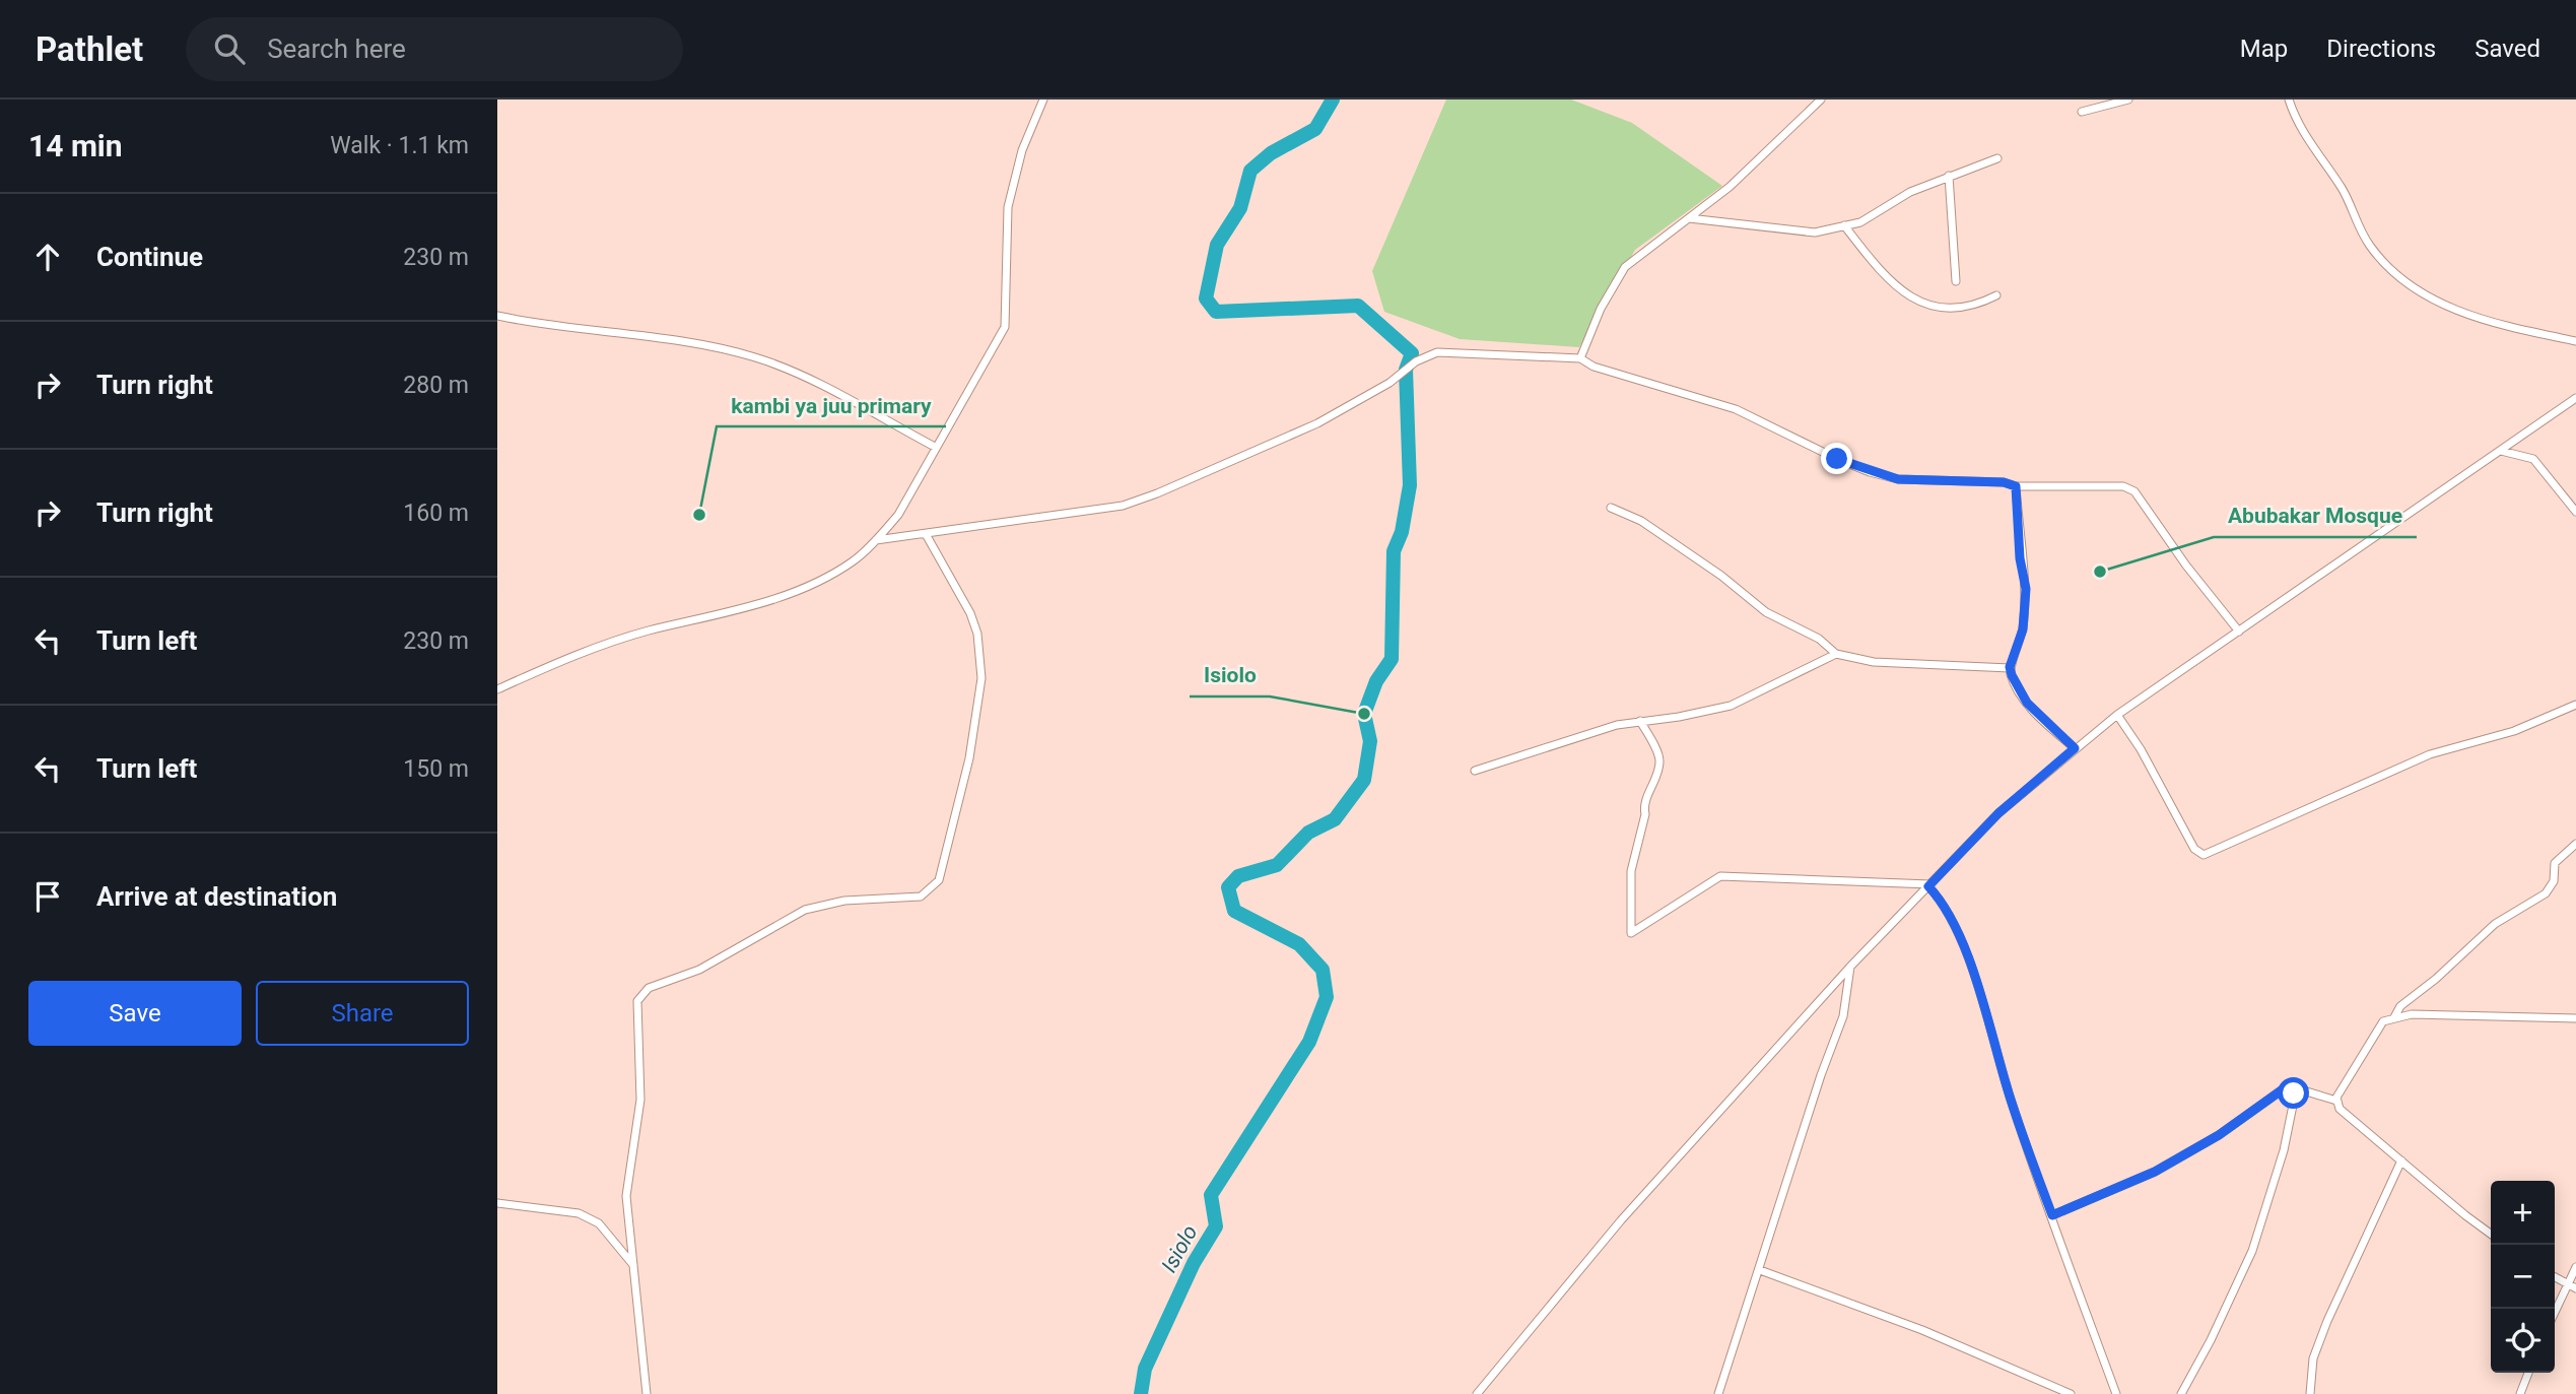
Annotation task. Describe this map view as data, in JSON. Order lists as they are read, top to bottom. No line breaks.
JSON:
{"water":["Isiolo"],"places":["kambi ya juu primary","Abubakar Mosque","Isiolo"],"page":{"header":"Pathlet","search":"Search here","nav":["Map","Directions","Saved"],"heading":["14 min","Walk · 1.1 km"],"list":[["Continue","230 m"],["Turn right","280 m"],["Turn right","160 m"],["Turn left","230 m"],["Turn left","150 m"],"Arrive at destination"],"buttons":["Save","Share"],"map_buttons":["+","−"]}}
